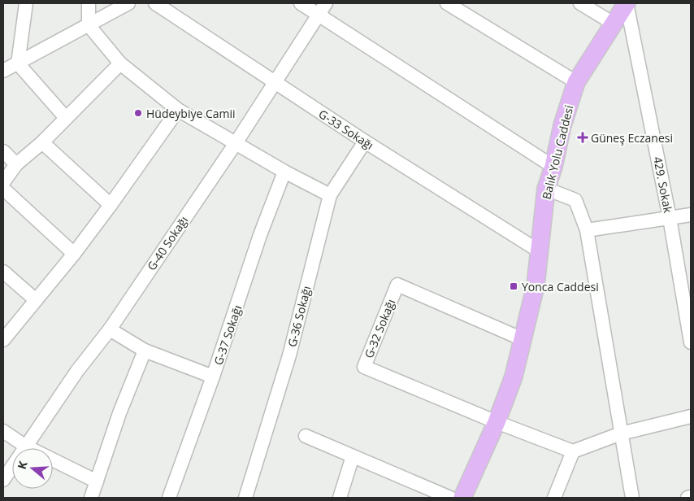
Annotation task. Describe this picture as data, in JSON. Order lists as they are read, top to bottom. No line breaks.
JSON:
{"streets":{"main road":["Balık Yolu Caddesi"],"street":["G-33 Sokağı","429. Sokak","G-40 Sokağı","G-36 Sokağı","G-32 Sokağı","G-37 Sokağı"]},"crossings":[["G-33 Sokağı","Balık Yolu Caddesi"],["G-33 Sokağı","G-40 Sokağı"],["G-33 Sokağı","G-36 Sokağı"],["Balık Yolu Caddesi","429. Sokak"],["Balık Yolu Caddesi","G-32 Sokağı"]],"places":{"other":["Hüdeybiye Camii"],"health":["Güneş Eczanesi"],"transit":["Yonca Caddesi"]},"north":"left"}
